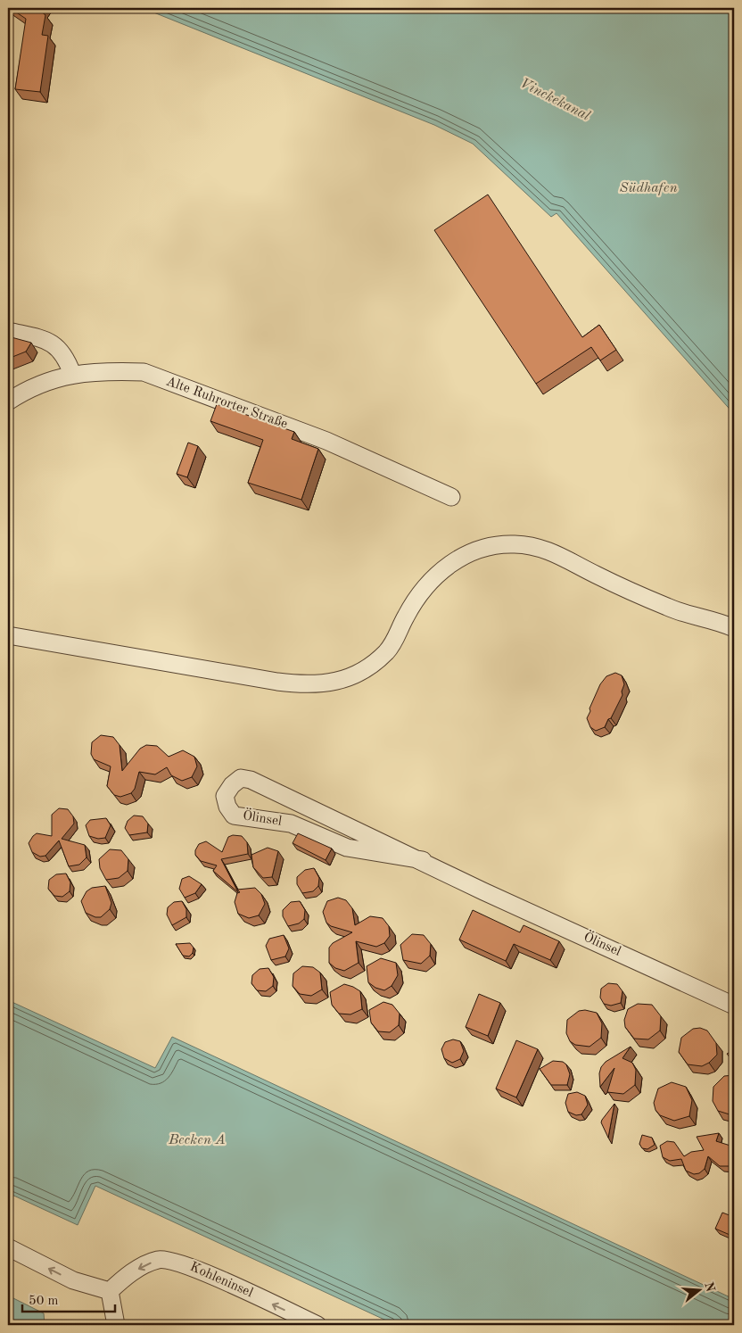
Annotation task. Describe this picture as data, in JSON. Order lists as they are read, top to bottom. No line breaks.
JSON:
{"streets":{"street":["Alte Ruhrorter Straße","Ölinsel","Kohleninsel"]},"one_way":["Kohleninsel"],"water":["Vinckekanal","Südhafen","Becken A"],"scale_bar":"50 m","north":"right"}
